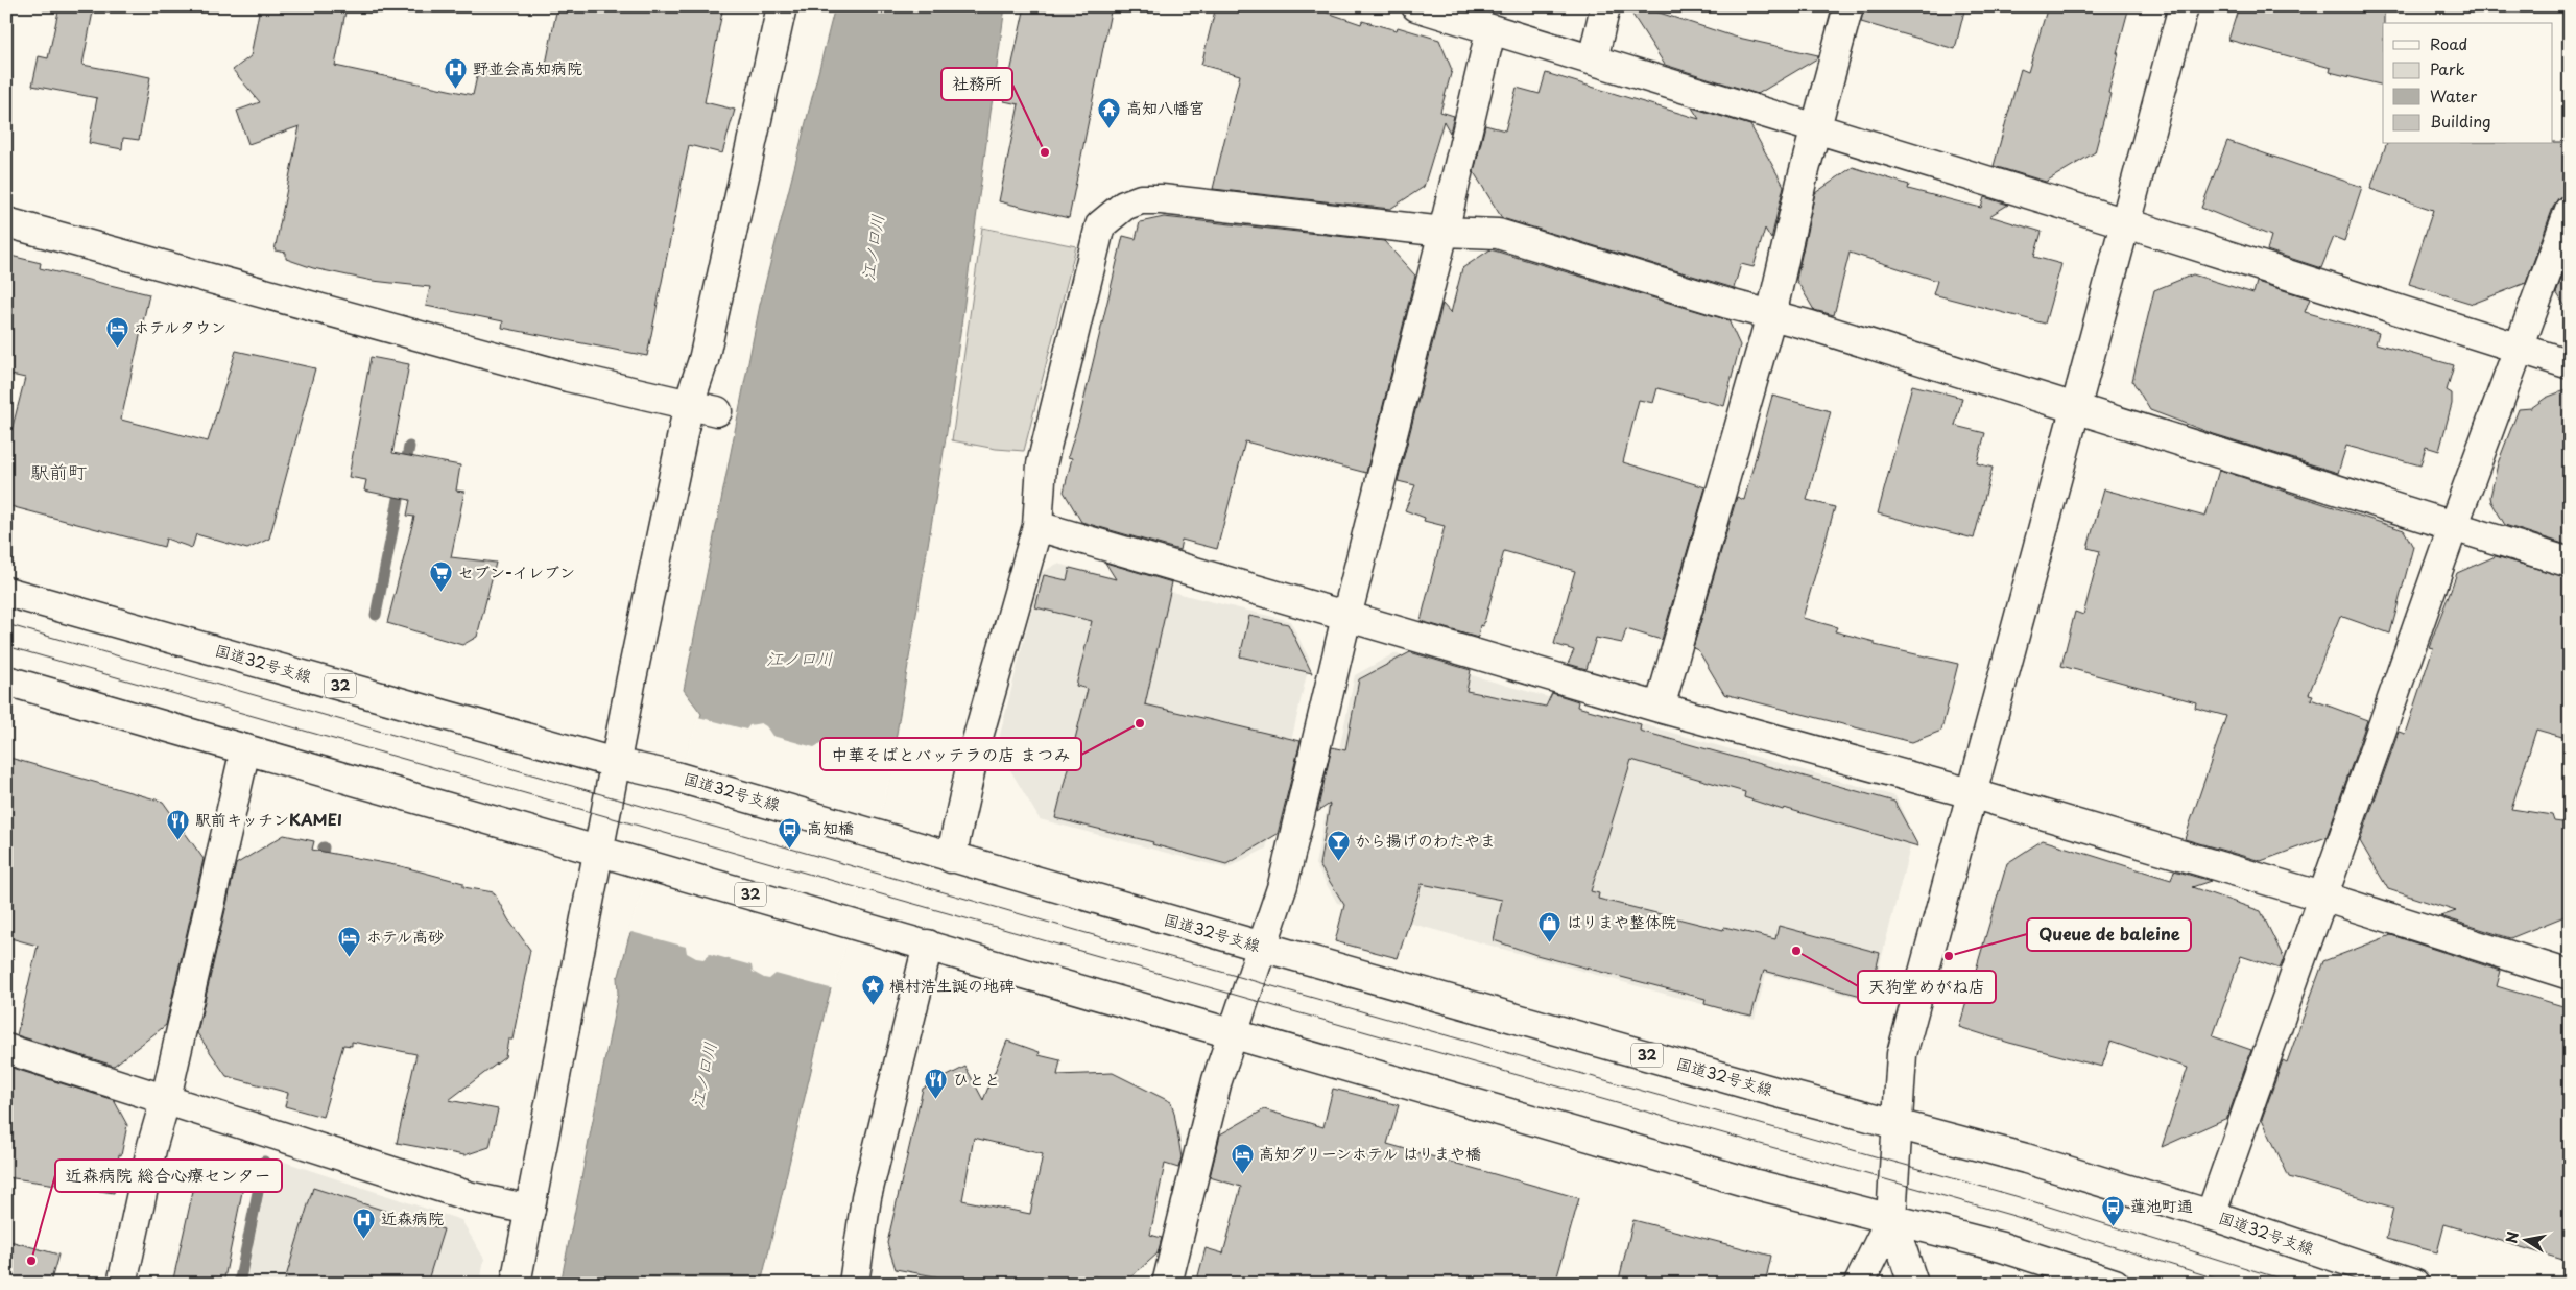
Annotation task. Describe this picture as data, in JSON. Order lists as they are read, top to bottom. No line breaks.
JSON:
{"streets":{"main road":["国道32号支線","32"]},"districts":["駅前町"],"water":["江ノ口川"],"places":{"hospital":["野並会高知病院","近森病院"],"temple":["高知八幡宮"],"other":["社務所","中華そばとバッテラの店 まつみ","天狗堂めがね店","Queue de baleine","近森病院 総合心療センター"],"hotel":["ホテルタウン","ホテル高砂","高知グリーンホテル はりまや橋"],"supermarket":["セブン-イレブン"],"restaurant":["駅前キッチンKAMEI","ひとと"],"bus stop":["高知橋","蓮池町通"],"bar":["から揚げのわたやま"],"shop":["はりまや整体院"],"place":["槇村浩生誕の地碑"]},"legend":["Road","Park","Water","Building"],"north":"left"}
